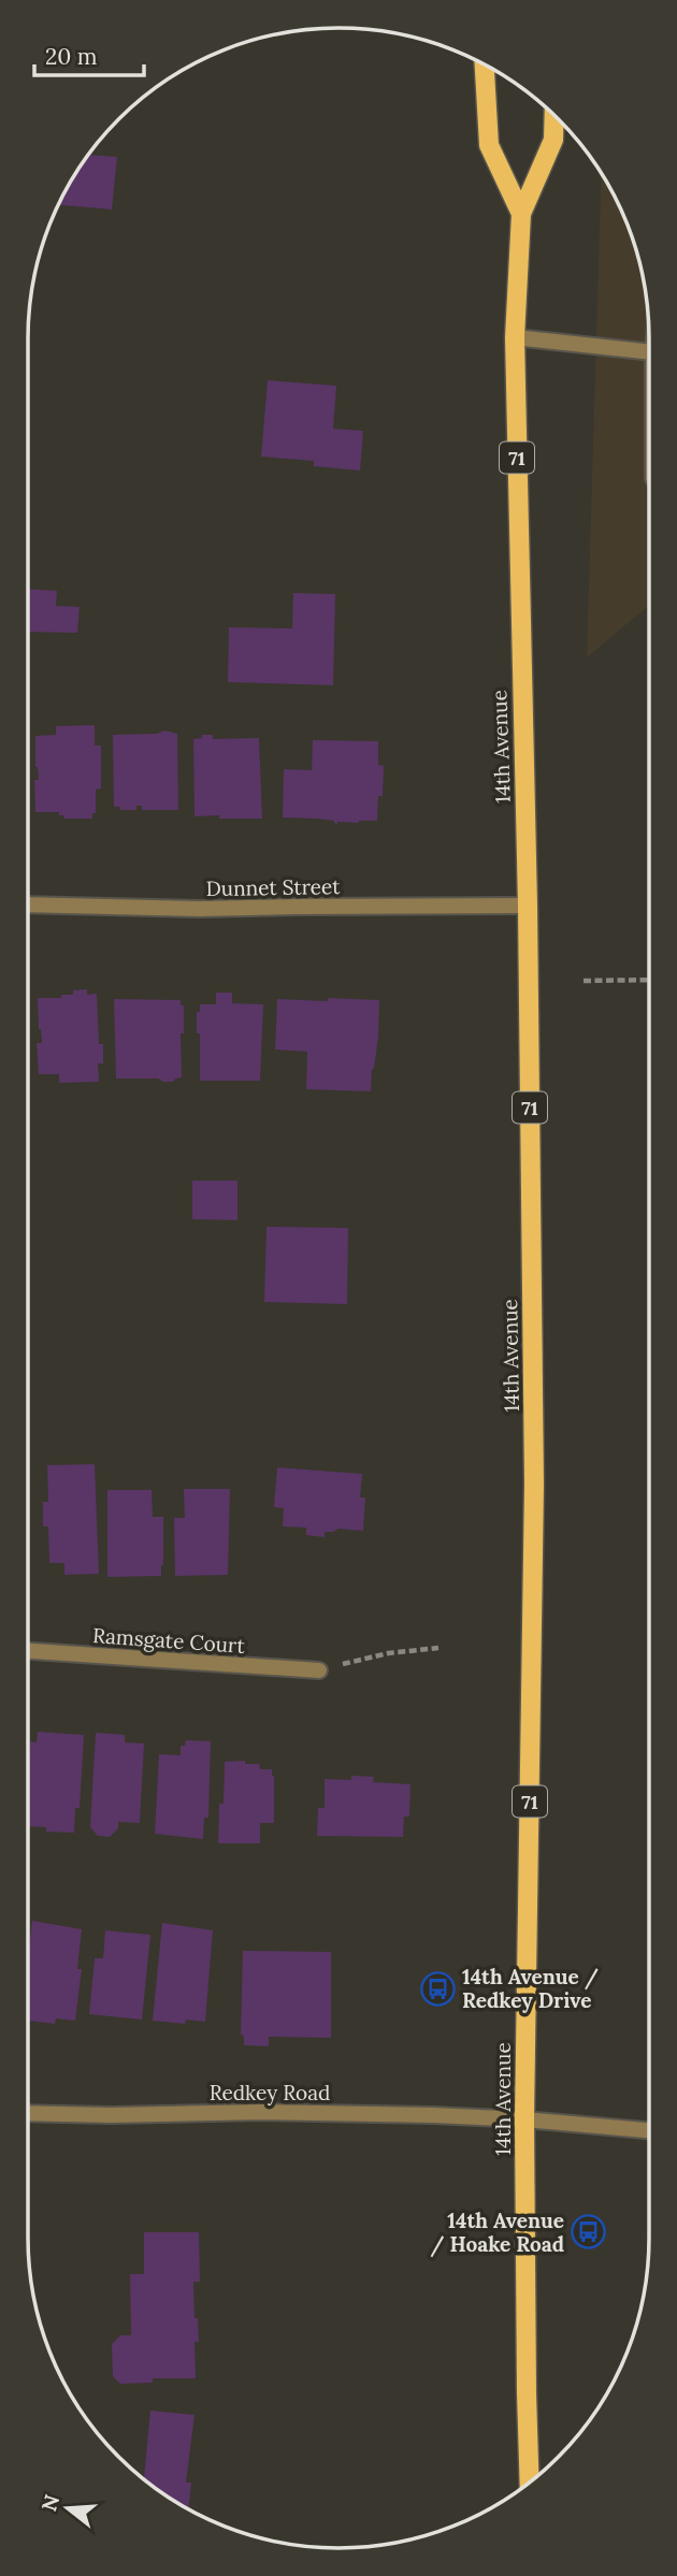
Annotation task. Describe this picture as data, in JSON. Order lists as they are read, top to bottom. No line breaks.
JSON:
{"streets":{"main road":["71","14th Avenue"],"street":["Dunnet Street","Ramsgate Court","Redkey Road"]},"crossings":[["14th Avenue","Dunnet Street"],["14th Avenue","Redkey Road"]],"places":{"bus stop":["14th Avenue / Redkey Drive","14th Avenue / Hoake Road"]},"scale_bar":"20 m","north":"left"}
